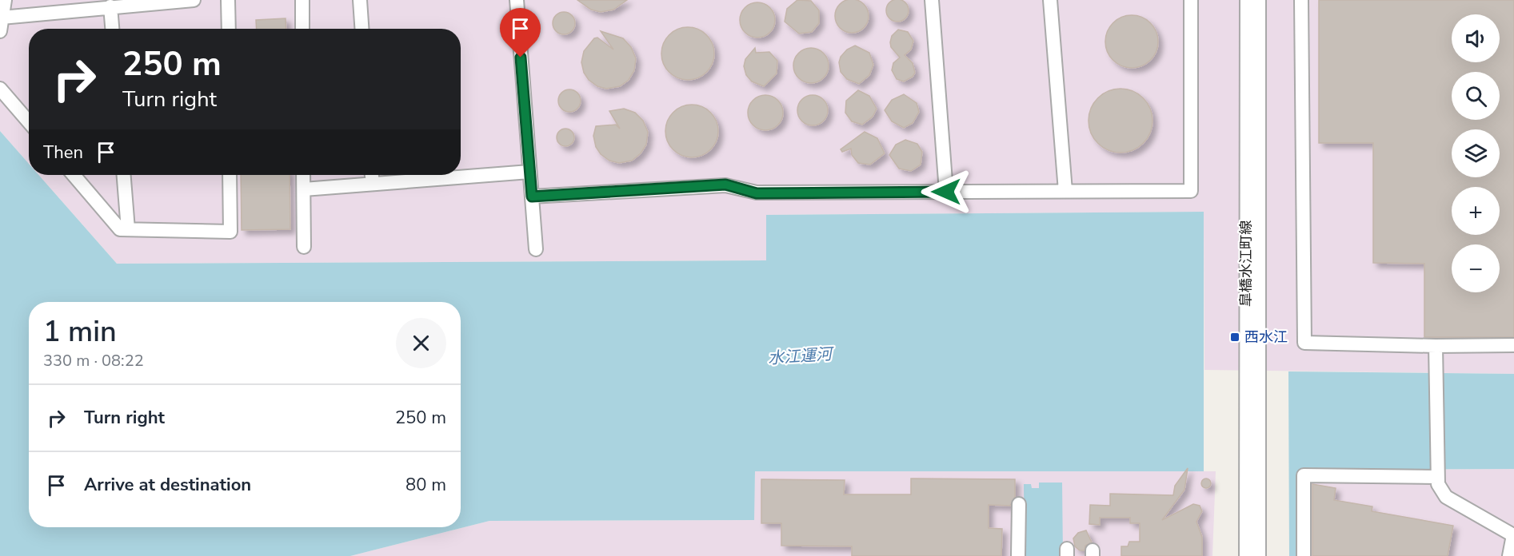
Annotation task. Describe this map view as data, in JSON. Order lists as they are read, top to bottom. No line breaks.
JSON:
{"streets":{"street":["皐橋水江町線"]},"water":["水江運河"],"places":{"transit":["西水江"]},"page":{"map_buttons":["+","−"],"turn":["250 m","Turn right"],"then":"Then","heading":["1 min","330 m · 08:22"],"list":[{"name":"Turn right","value":"250 m"},{"name":"Arrive at destination","value":"80 m"}]}}
